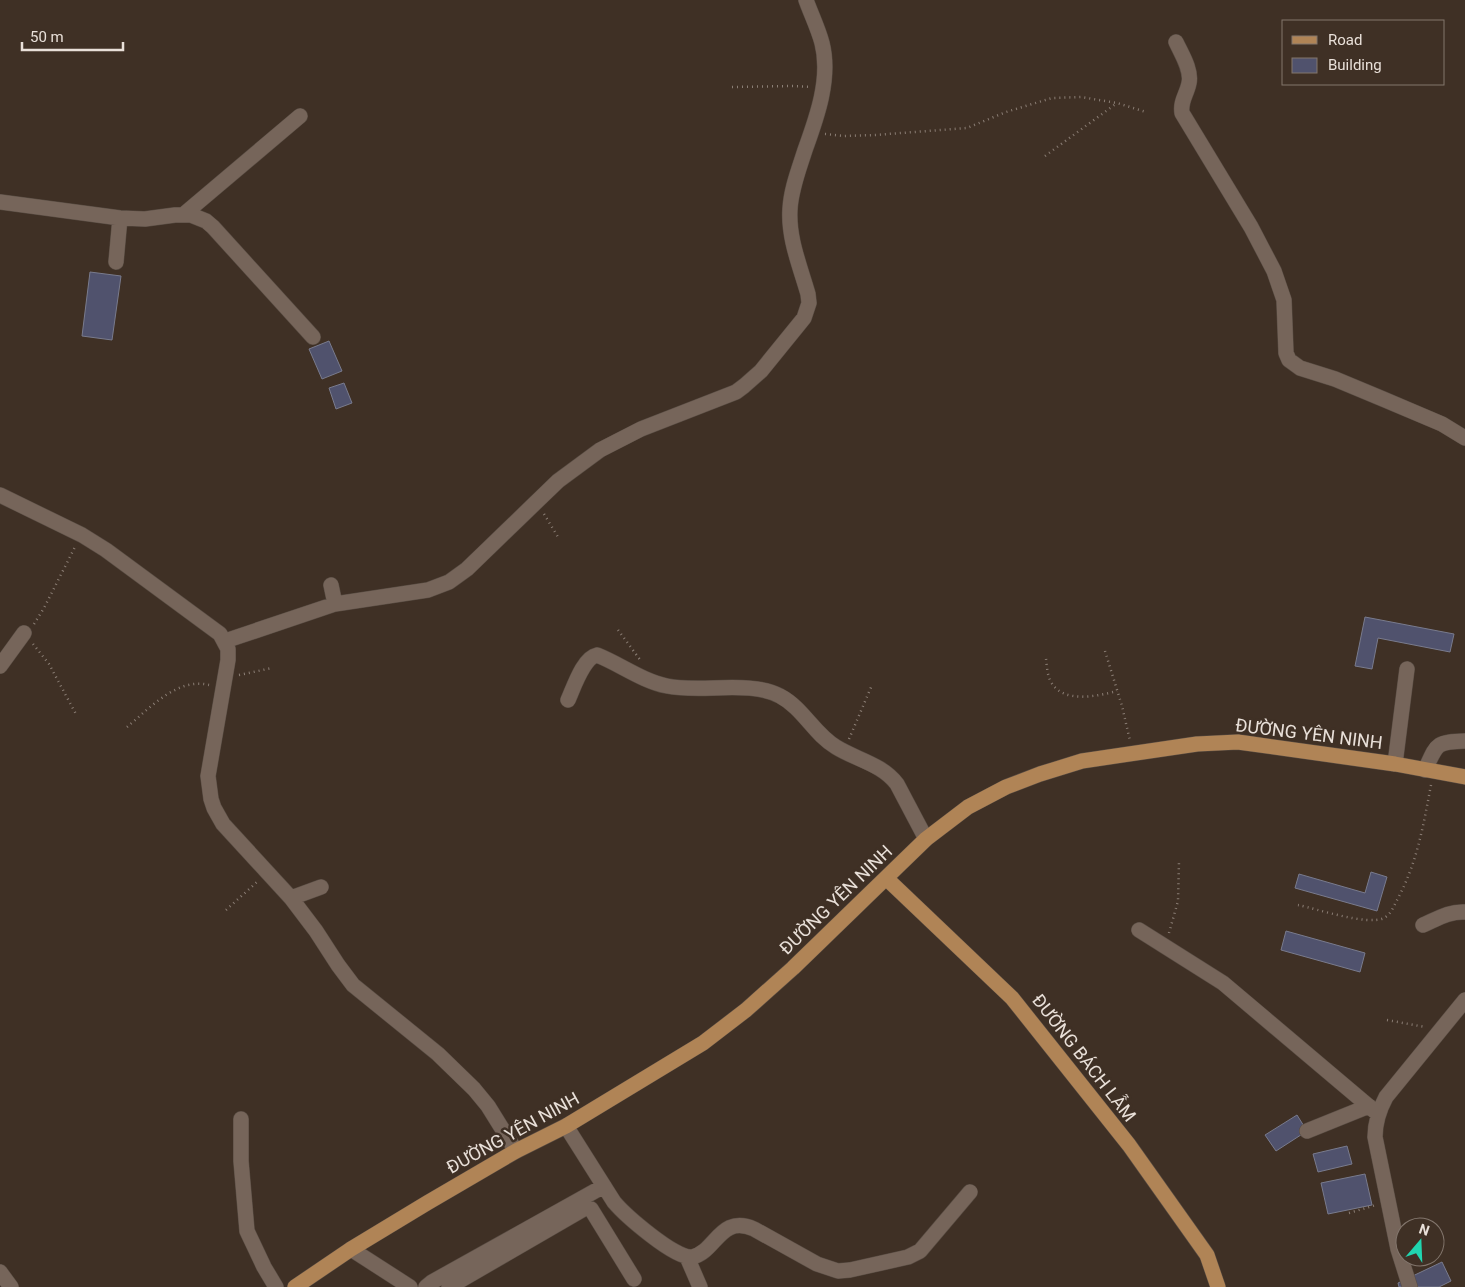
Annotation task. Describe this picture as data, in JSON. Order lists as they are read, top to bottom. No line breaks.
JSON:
{"streets":{"main road":["ĐƯỜNG YÊN NINH","ĐƯỜNG BÁCH LẪM"]},"crossings":[["ĐƯỜNG YÊN NINH","ĐƯỜNG BÁCH LẪM"]],"legend":["Road","Building"],"scale_bar":"50 m","north":"top"}
